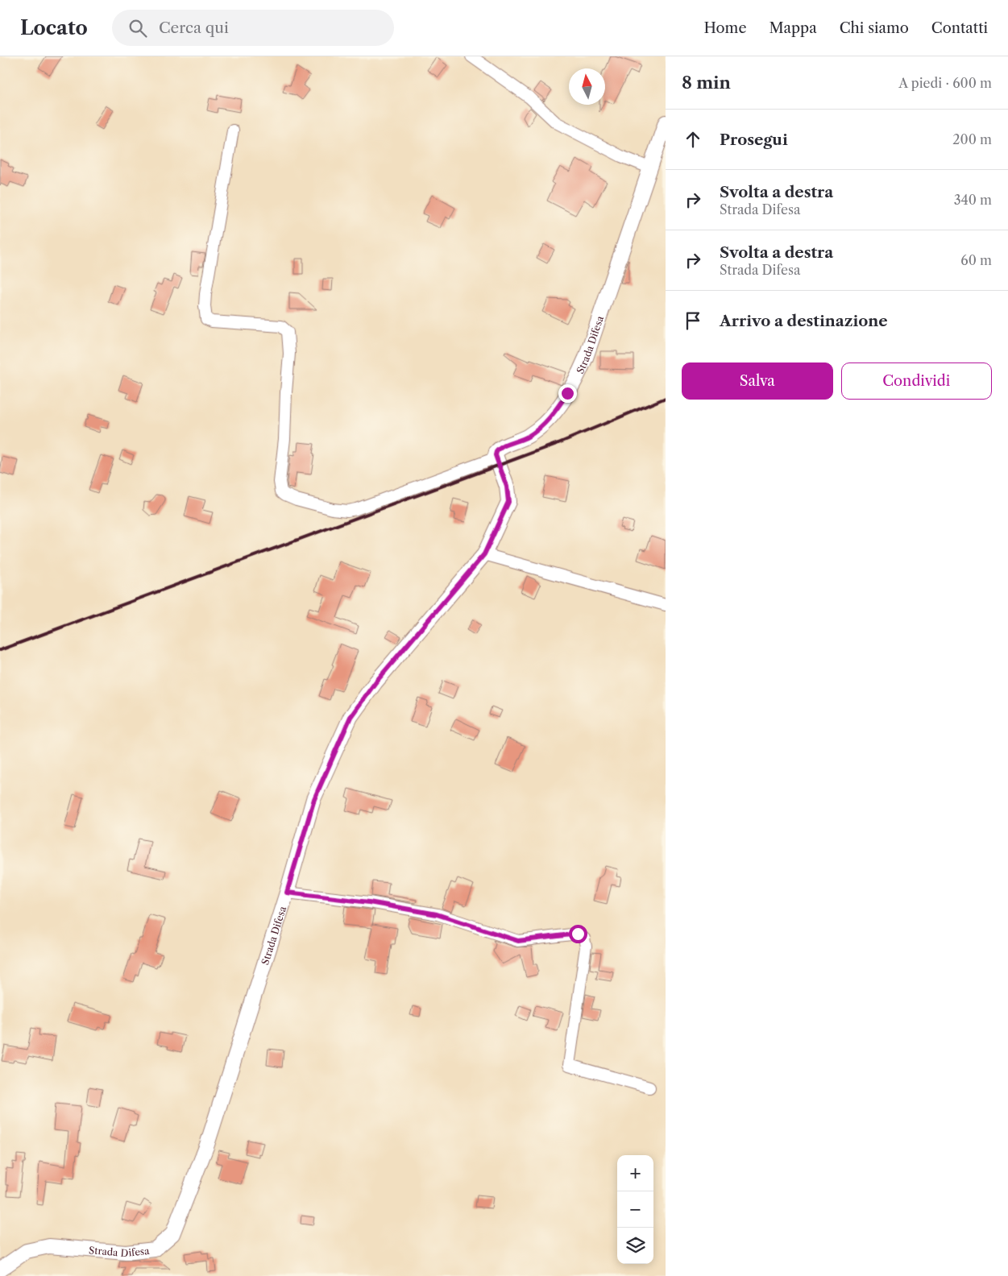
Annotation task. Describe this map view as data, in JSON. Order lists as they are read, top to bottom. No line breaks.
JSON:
{"streets":{"street":["Strada Difesa"]},"north":"top","page":{"header":"Locato","search":"Cerca qui","nav":["Home","Mappa","Chi siamo","Contatti"],"heading":["8 min","A piedi · 600 m"],"list":[["Prosegui","200 m"],["Svolta a destra","Strada Difesa","340 m"],["Svolta a destra","Strada Difesa","60 m"],"Arrivo a destinazione"],"buttons":["Salva","Condividi"],"map_buttons":["+","−"]}}
